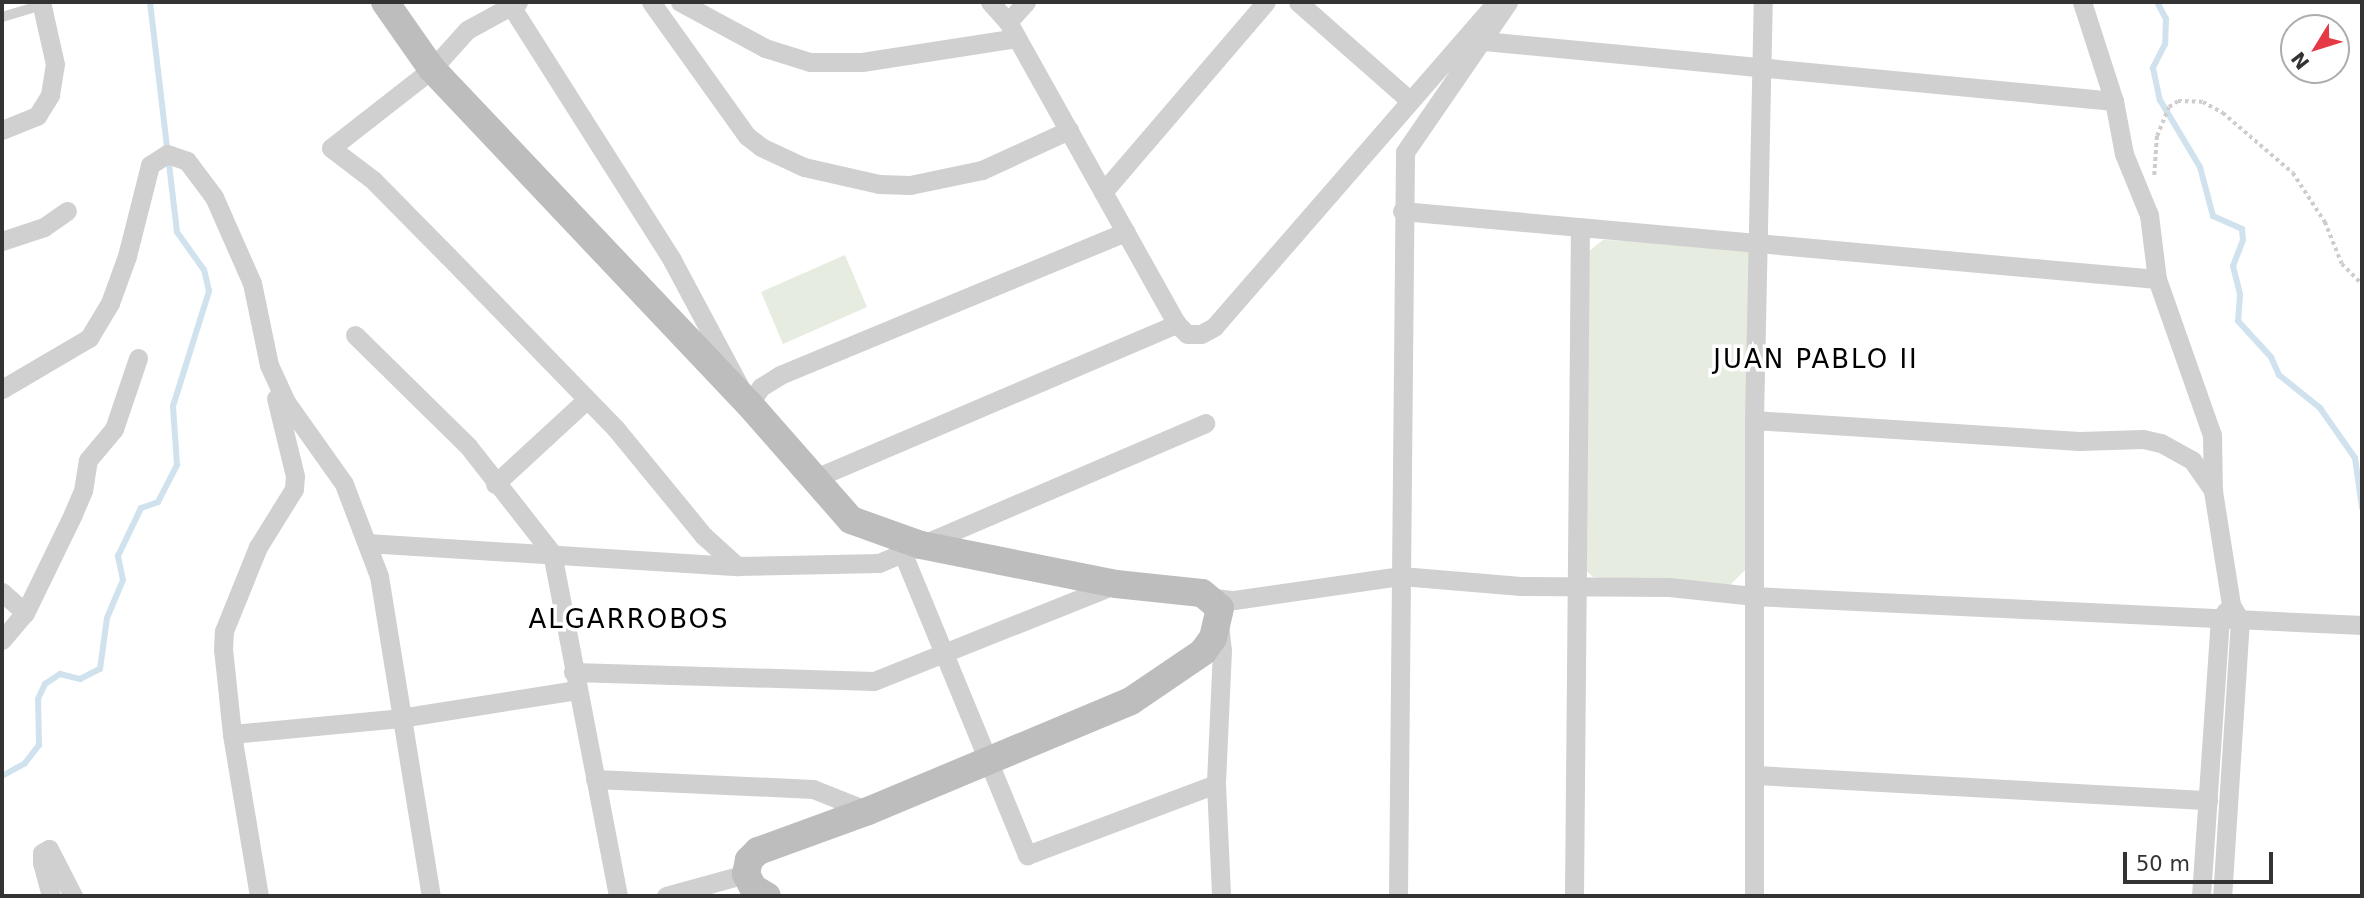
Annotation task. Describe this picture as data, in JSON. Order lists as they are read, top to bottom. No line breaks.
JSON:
{"districts":["JUAN PABLO II","ALGARROBOS"],"scale_bar":"50 m","north":"bottom left"}
